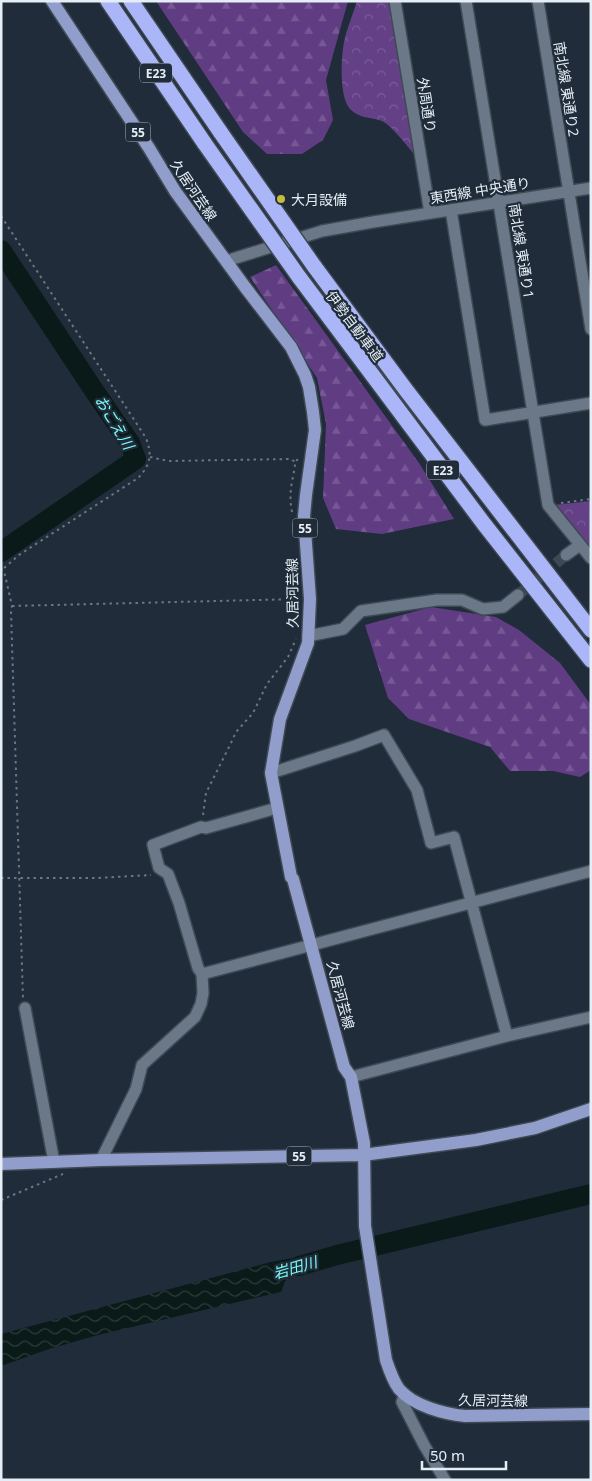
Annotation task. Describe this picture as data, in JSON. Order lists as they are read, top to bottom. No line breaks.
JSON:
{"streets":{"highway":["E23","伊勢自動車道"],"main road":["55","久居河芸線"],"street":["南北線 東通り2","外周通り","東西線 中央通り","南北線 東通り1"]},"crossings":[["南北線 東通り2","東西線 中央通り"],["外周通り","東西線 中央通り"],["55","久居河芸線"],["久居河芸線","東西線 中央通り"],["東西線 中央通り","南北線 東通り1"]],"water":["おごえ川","岩田川"],"places":["大月設備"],"scale_bar":"50 m"}
